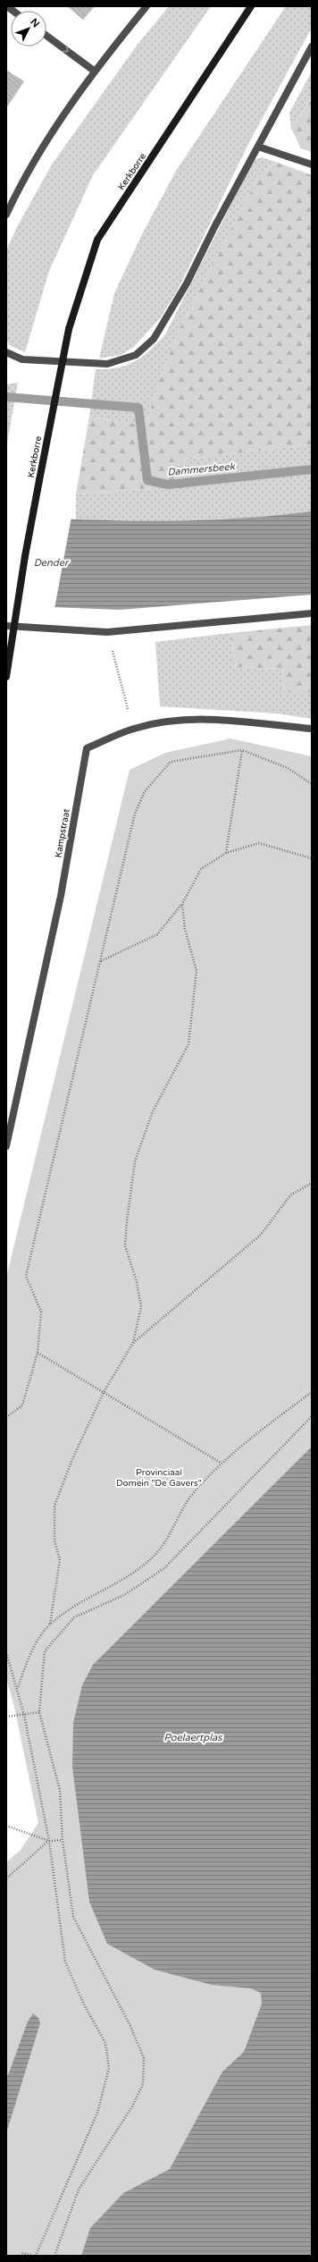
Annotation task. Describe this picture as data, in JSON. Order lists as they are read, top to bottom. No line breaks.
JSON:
{"streets":{"street":["Kerkborre","Kampstraat"]},"water":["Dammersbeek","Dender","Poelaertplas"],"parks":["Provinciaal Domein \"De Gavers\""],"north":"top right"}
